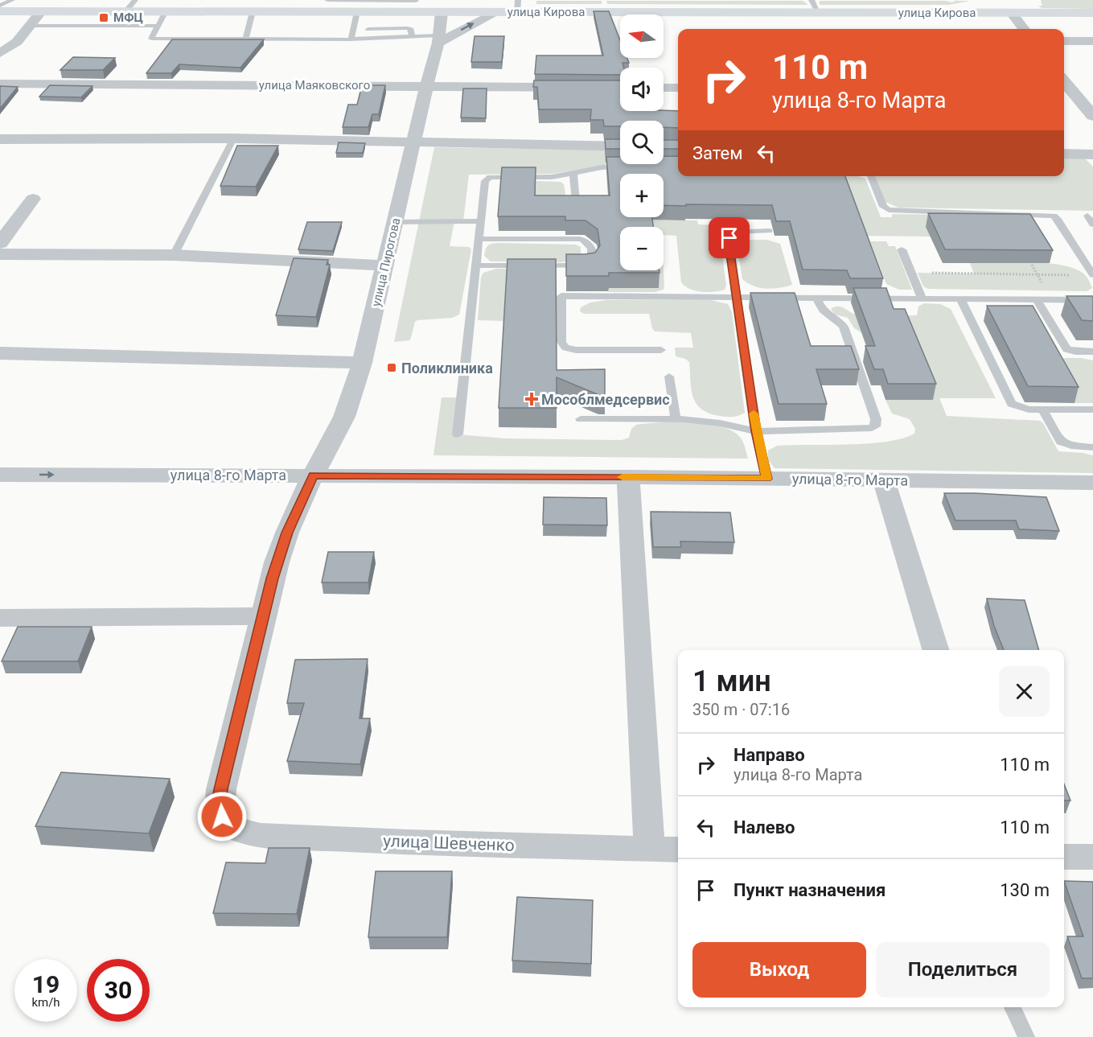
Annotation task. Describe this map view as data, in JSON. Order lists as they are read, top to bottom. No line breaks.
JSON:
{"streets":{"street":["улица Кирова","улица Маяковского","улица Пирогова","улица 8-го Марта","улица Шевченко"]},"crossings":[["улица Кирова","улица Пирогова"],["улица Маяковского","улица Пирогова"],["улица Пирогова","улица 8-го Марта"],["улица Пирогова","улица Шевченко"]],"places":{"transit":["МФЦ","Поликлиника"],"health":["Мособлмедсервис"]},"north":"left","page":{"map_buttons":["+","−"],"turn":["110 m","улица 8-го Марта"],"then":"Затем","heading":["1 мин","350 m · 07:16"],"list":[{"name":"Направо","note":"улица 8-го Марта","value":"110 m"},{"name":"Налево","value":"110 m"},{"name":"Пункт назначения","value":"130 m"}],"buttons":["Выход","Поделиться"],"speed":"19 km/h","limit":"30"}}
